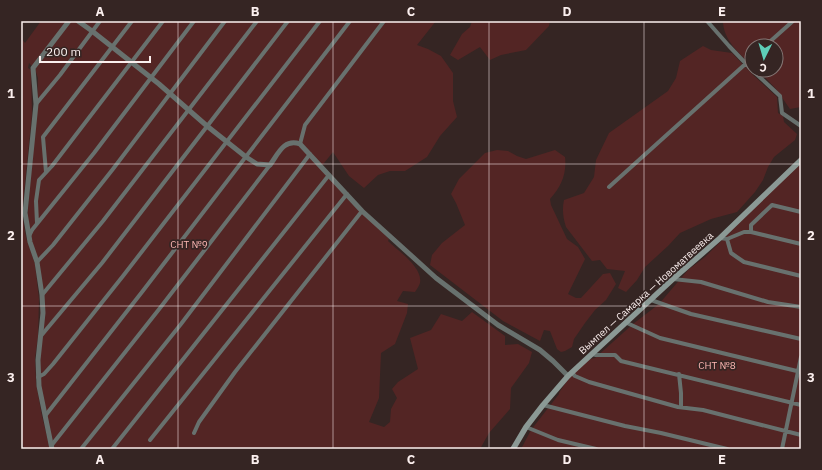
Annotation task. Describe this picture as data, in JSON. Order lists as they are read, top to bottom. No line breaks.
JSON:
{"streets":{"main road":["Вымпел — Самарка — Новоматвеевка"]},"parks":["СНТ №9","СНТ №8"],"scale_bar":"200 m","north":"bottom","grid":{"columns":["A","B","C","D","E"],"rows":["1","2","3"]}}
